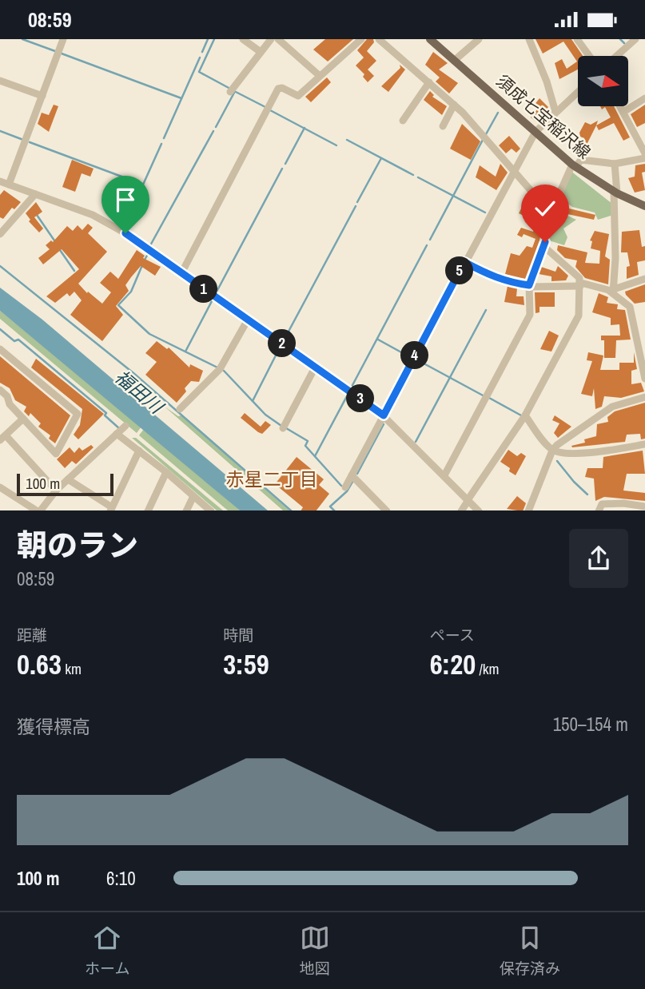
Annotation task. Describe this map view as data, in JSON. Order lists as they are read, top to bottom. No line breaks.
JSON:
{"streets":{"main road":["須成七宝稲沢線"]},"districts":["赤星二丁目"],"water":["福田川"],"scale_bar":"100 m","north":"right","page":{"status":"08:59","pins":["5","1","2","4","3"],"scale":"100 m","heading":["朝のラン","08:59"],"stats":[["距離","0.63 km"],["時間","3:59"],["ペース","6:20 /km"]],"chart":["獲得標高","150–154 m"],"list":[{"name":"100 m","note":"6:10"}],"tabs":["ホーム","地図","保存済み"]}}
